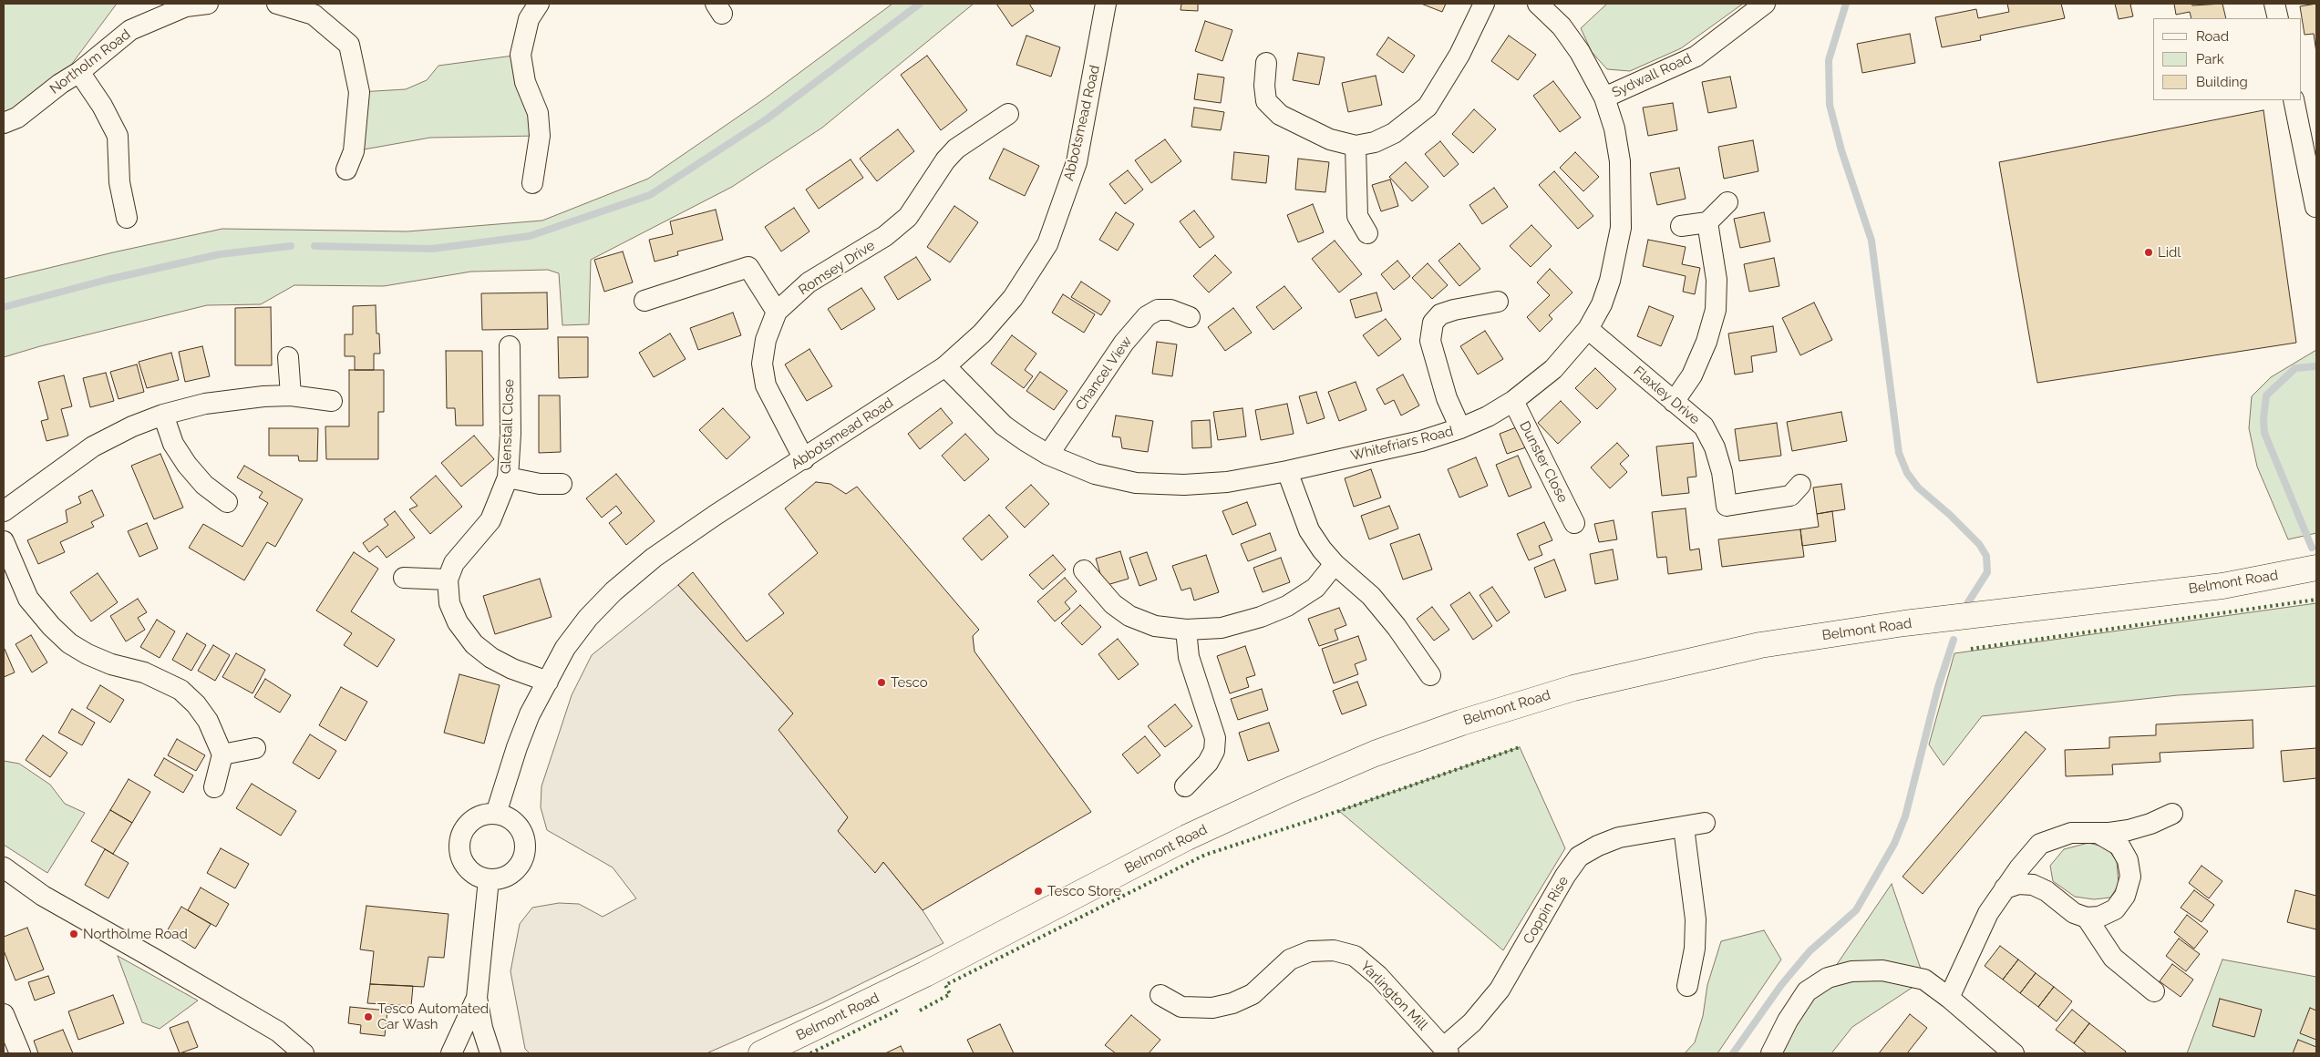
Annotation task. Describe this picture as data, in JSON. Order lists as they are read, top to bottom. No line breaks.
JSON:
{"streets":{"highway":["Belmont Road"],"street":["Northolm Road","Sydwall Road","Abbotsmead Road","Romsey Drive","Chancel View","Flaxley Drive","Glenstall Close","Whitefriars Road","Dunster Close","Coppin Rise","Yarlington Mill"]},"crossings":[["Sydwall Road","Whitefriars Road"],["Abbotsmead Road","Romsey Drive"],["Abbotsmead Road","Glenstall Close"],["Abbotsmead Road","Whitefriars Road"],["Chancel View","Whitefriars Road"],["Flaxley Drive","Whitefriars Road"],["Whitefriars Road","Dunster Close"],["Coppin Rise","Yarlington Mill"]],"places":["Lidl","Tesco","Tesco Store","Northolme Road","Tesco Automated Car Wash"],"legend":["Road","Park","Building"]}
